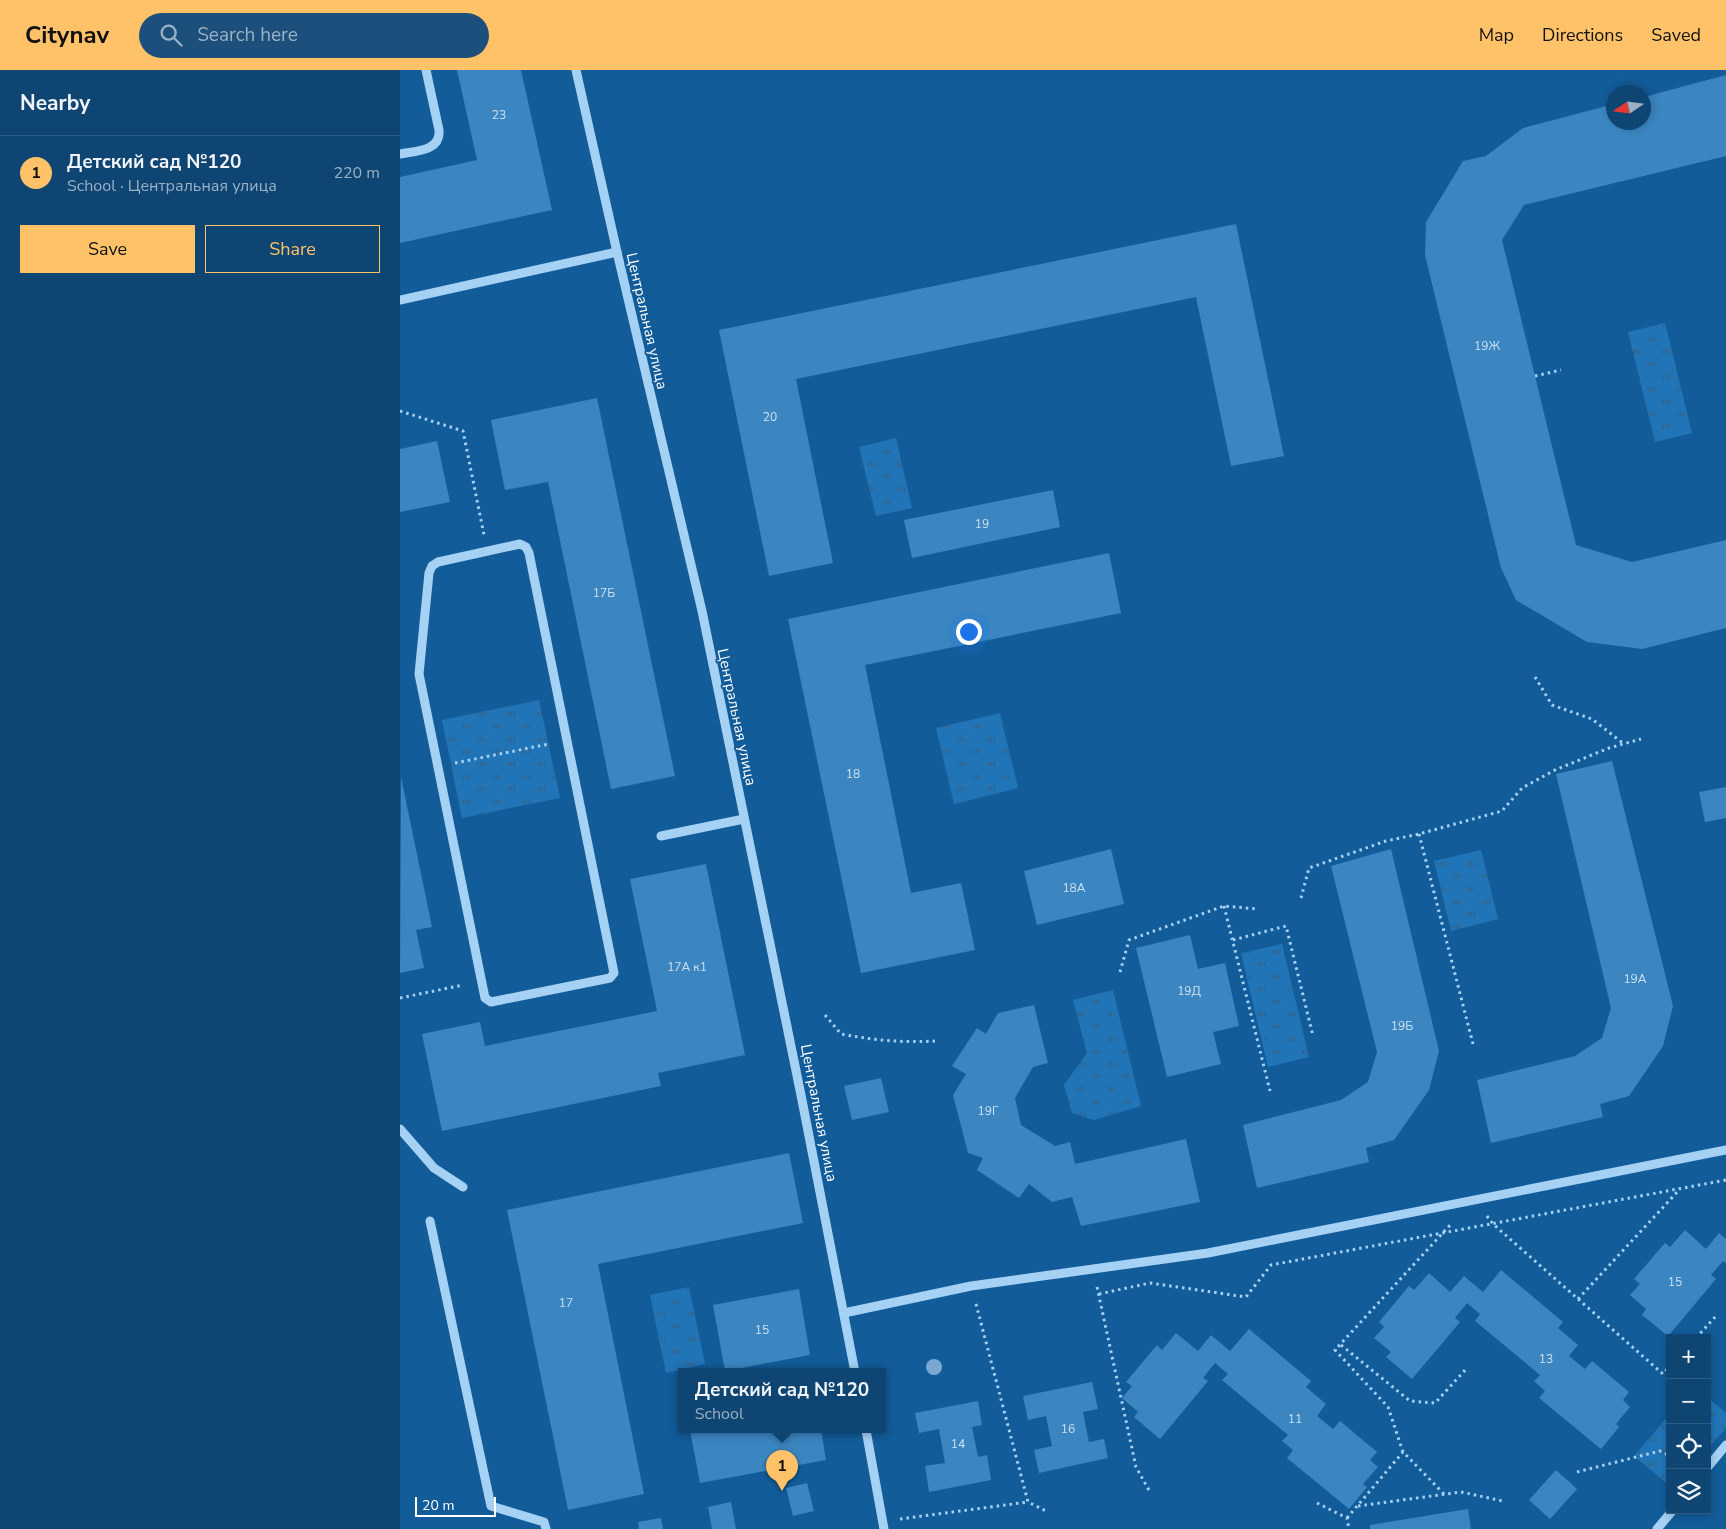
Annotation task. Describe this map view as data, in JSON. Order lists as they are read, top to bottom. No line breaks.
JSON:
{"streets":{"street":["Центральная улица"]},"house_numbers":["23","19Ж","20","19","17Б","18","18А","17А к1","19А","19Д","19Б","19Г","15","17","15","13","11","16","14"],"scale_bar":"20 m","north":"left","page":{"header":"Citynav","search":"Search here","nav":["Map","Directions","Saved"],"heading":"Nearby","list":[{"mark":"1","name":"Детский сад №120","note":"School · Центральная улица","value":"220 m"}],"buttons":["Save","Share"],"map_buttons":["+","−"],"popup":["Детский сад №120","School"],"pins":"1","scale":"20 m"}}
